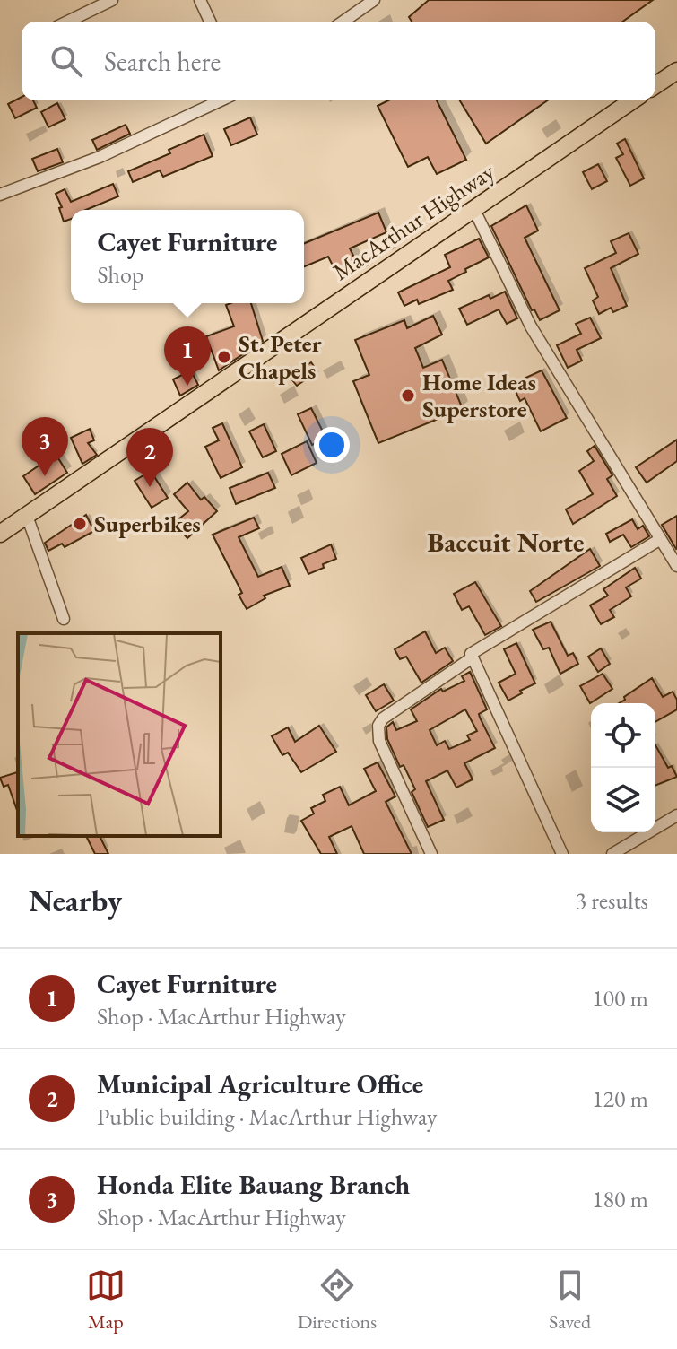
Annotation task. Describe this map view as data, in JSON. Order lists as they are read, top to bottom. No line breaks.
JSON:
{"streets":{"highway":["MacArthur Highway"]},"districts":["Baccuit Norte"],"places":["St. Peter Chapels","Home Ideas Superstore","Superbikes"],"page":{"search":"Search here","popup":["Cayet Furniture","Shop"],"pins":["1","3","2"],"heading":["Nearby","3 results"],"list":[{"mark":"1","name":"Cayet Furniture","note":"Shop · MacArthur Highway","value":"100 m"},{"mark":"2","name":"Municipal Agriculture Office","note":"Public building · MacArthur Highway","value":"120 m"},{"mark":"3","name":"Honda Elite Bauang Branch","note":"Shop · MacArthur Highway","value":"180 m"}],"nav":["Map","Directions","Saved"]}}
